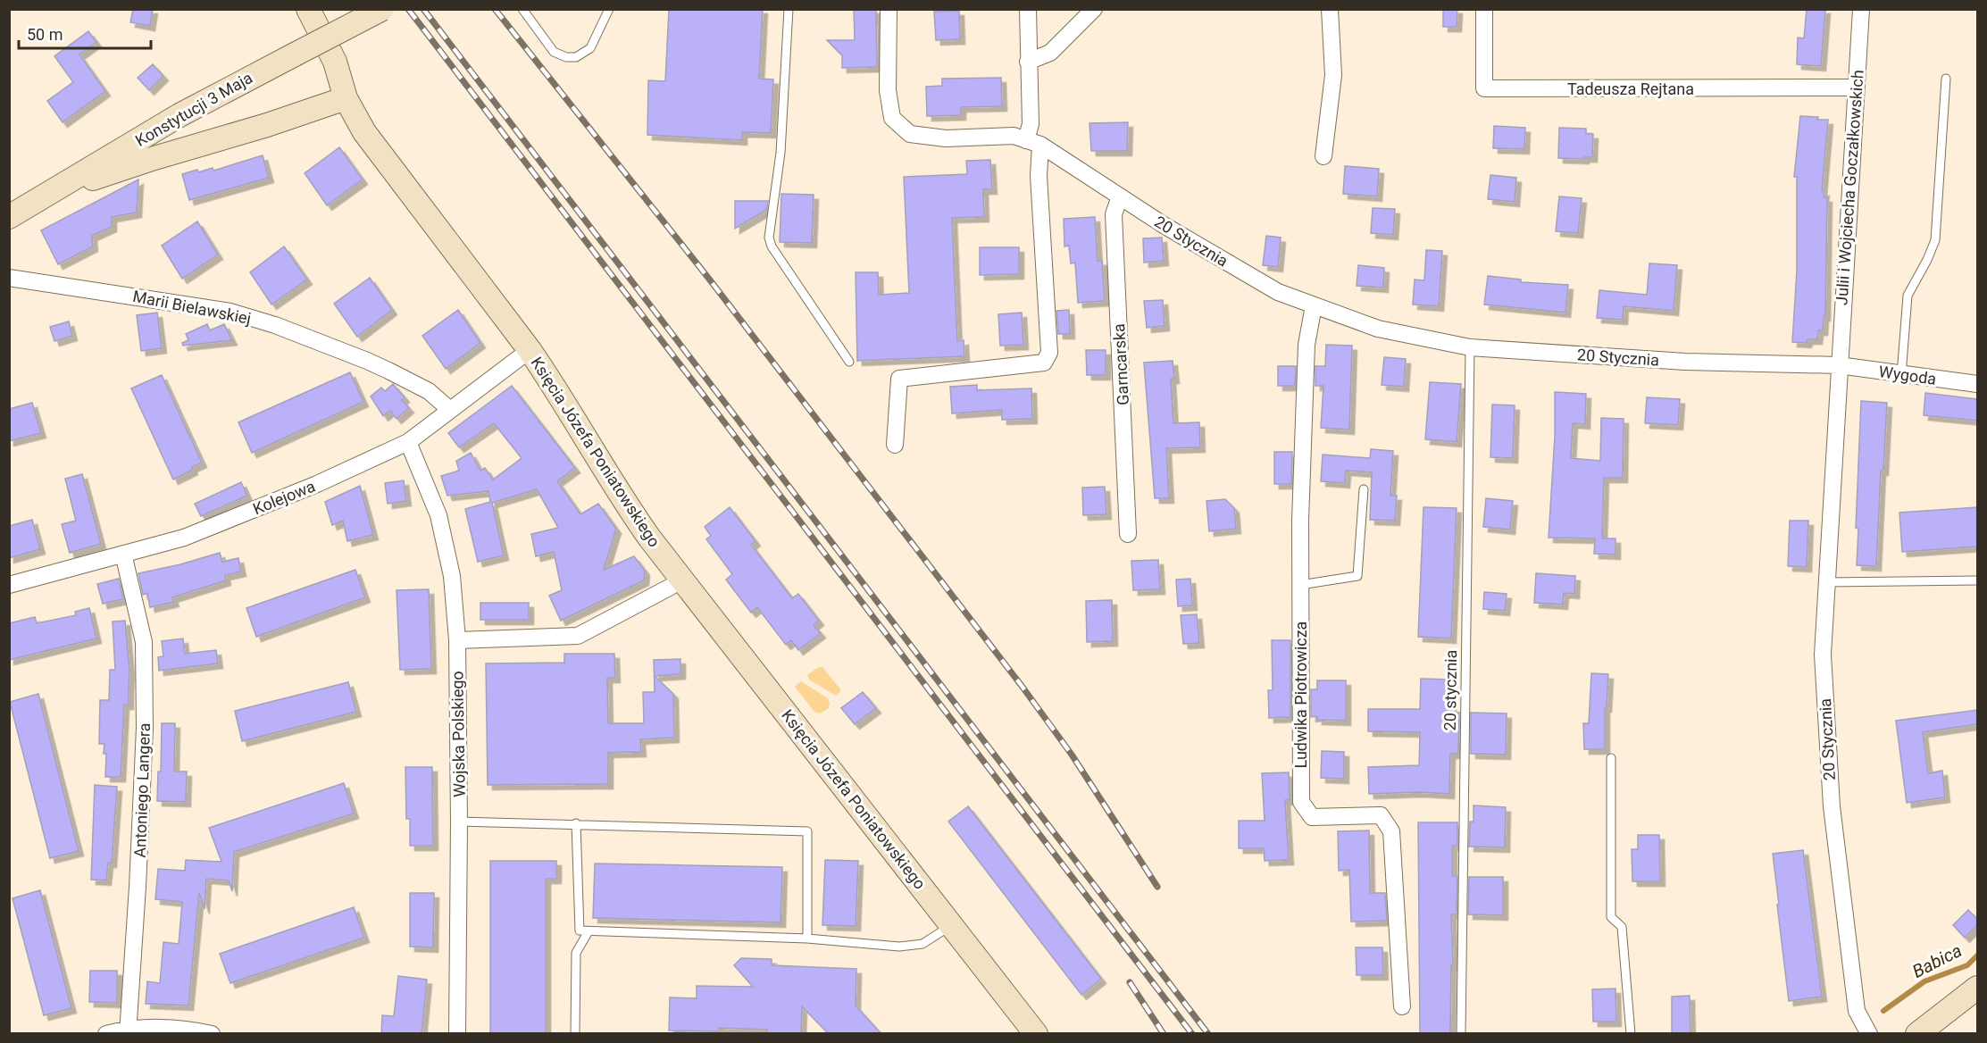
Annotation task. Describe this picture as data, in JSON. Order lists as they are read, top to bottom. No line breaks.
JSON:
{"streets":{"main road":["Konstytucji 3 Maja","Księcia Józefa Poniatowskiego"],"street":["Tadeusza Rejtana","Julii i Wojciecha Goczałkowskich","20 Stycznia","Marii Bielawskiej","Garncarska","Wygoda","Kolejowa","Ludwika Piotrowicza","Wojska Polskiego","Antoniego Langera"],"lane":["20 stycznia"]},"crossings":[["Tadeusza Rejtana","Julii i Wojciecha Goczałkowskich"],["Julii i Wojciecha Goczałkowskich","20 Stycznia"],["Julii i Wojciecha Goczałkowskich","Wygoda"],["20 Stycznia","Garncarska"],["20 Stycznia","Wygoda"],["20 Stycznia","20 stycznia"],["20 Stycznia","Ludwika Piotrowicza"],["Marii Bielawskiej","Kolejowa"],["Księcia Józefa Poniatowskiego","Kolejowa"],["Kolejowa","Wojska Polskiego"],["Kolejowa","Antoniego Langera"]],"water":["Babica"],"scale_bar":"50 m"}
